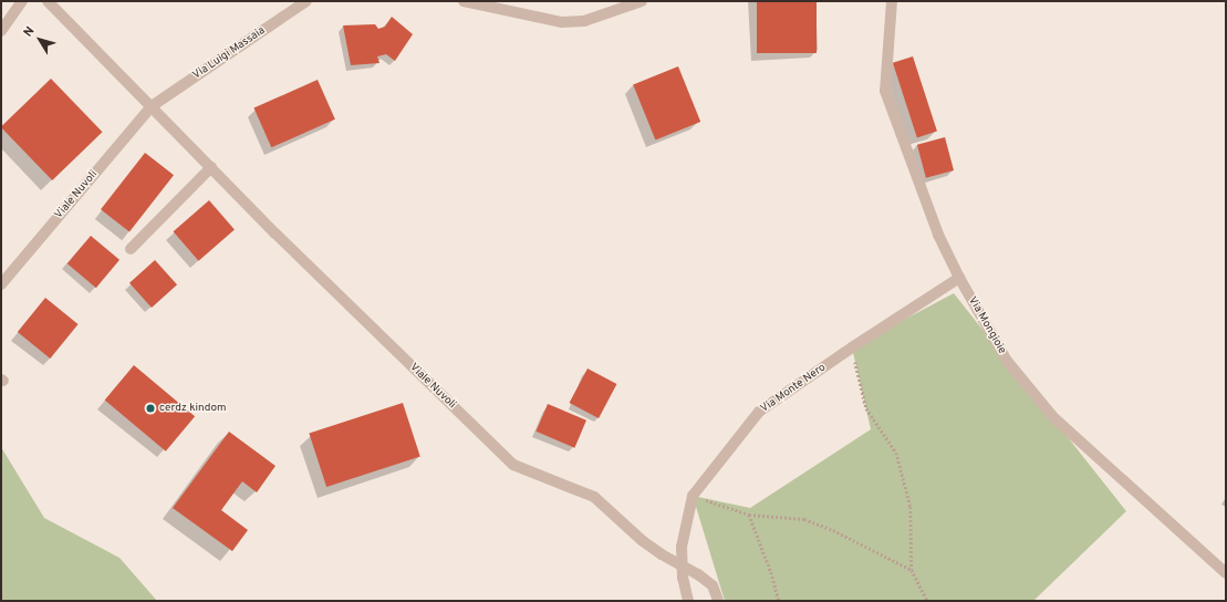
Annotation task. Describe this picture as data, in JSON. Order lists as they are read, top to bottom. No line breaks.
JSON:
{"streets":{"street":["Via Luigi Massaia","Viale Nuvoli","Via Mongioie","Via Monte Nero"]},"crossings":[["Via Luigi Massaia","Viale Nuvoli"],["Via Mongioie","Via Monte Nero"]],"places":["cerdz kindom"],"north":"top left"}
